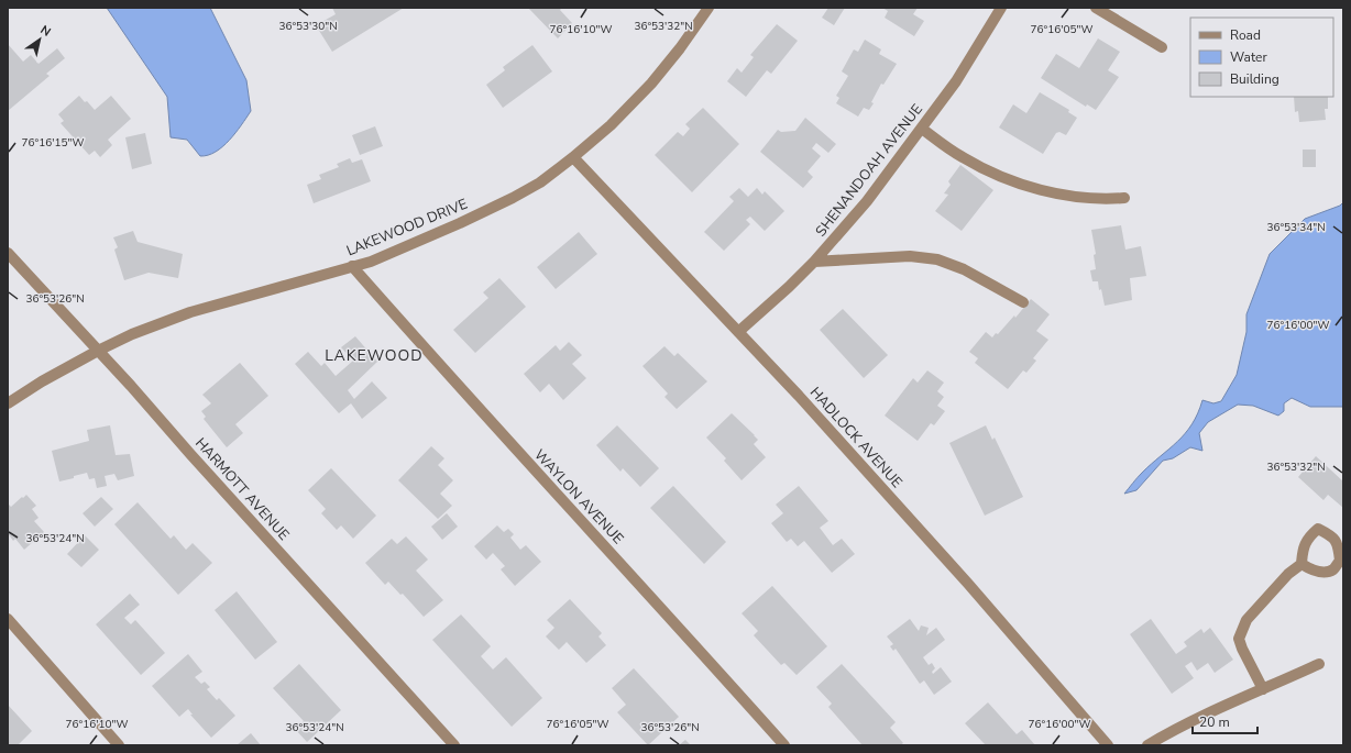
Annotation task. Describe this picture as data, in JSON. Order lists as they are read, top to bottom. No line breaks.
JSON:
{"streets":{"street":["SHENANDOAH AVENUE","LAKEWOOD DRIVE","HADLOCK AVENUE","HARMOTT AVENUE","WAYLON AVENUE"]},"crossings":[["SHENANDOAH AVENUE","HADLOCK AVENUE"],["LAKEWOOD DRIVE","HADLOCK AVENUE"],["LAKEWOOD DRIVE","HARMOTT AVENUE"],["LAKEWOOD DRIVE","WAYLON AVENUE"]],"districts":["LAKEWOOD"],"legend":["Road","Water","Building"],"scale_bar":"20 m","north":"top right","coordinates":["36°53'30\"N","36°53'32\"N","76°16'10\"W","76°16'05\"W","76°16'15\"W","36°53'34\"N","36°53'26\"N","76°16'00\"W","36°53'24\"N"]}
